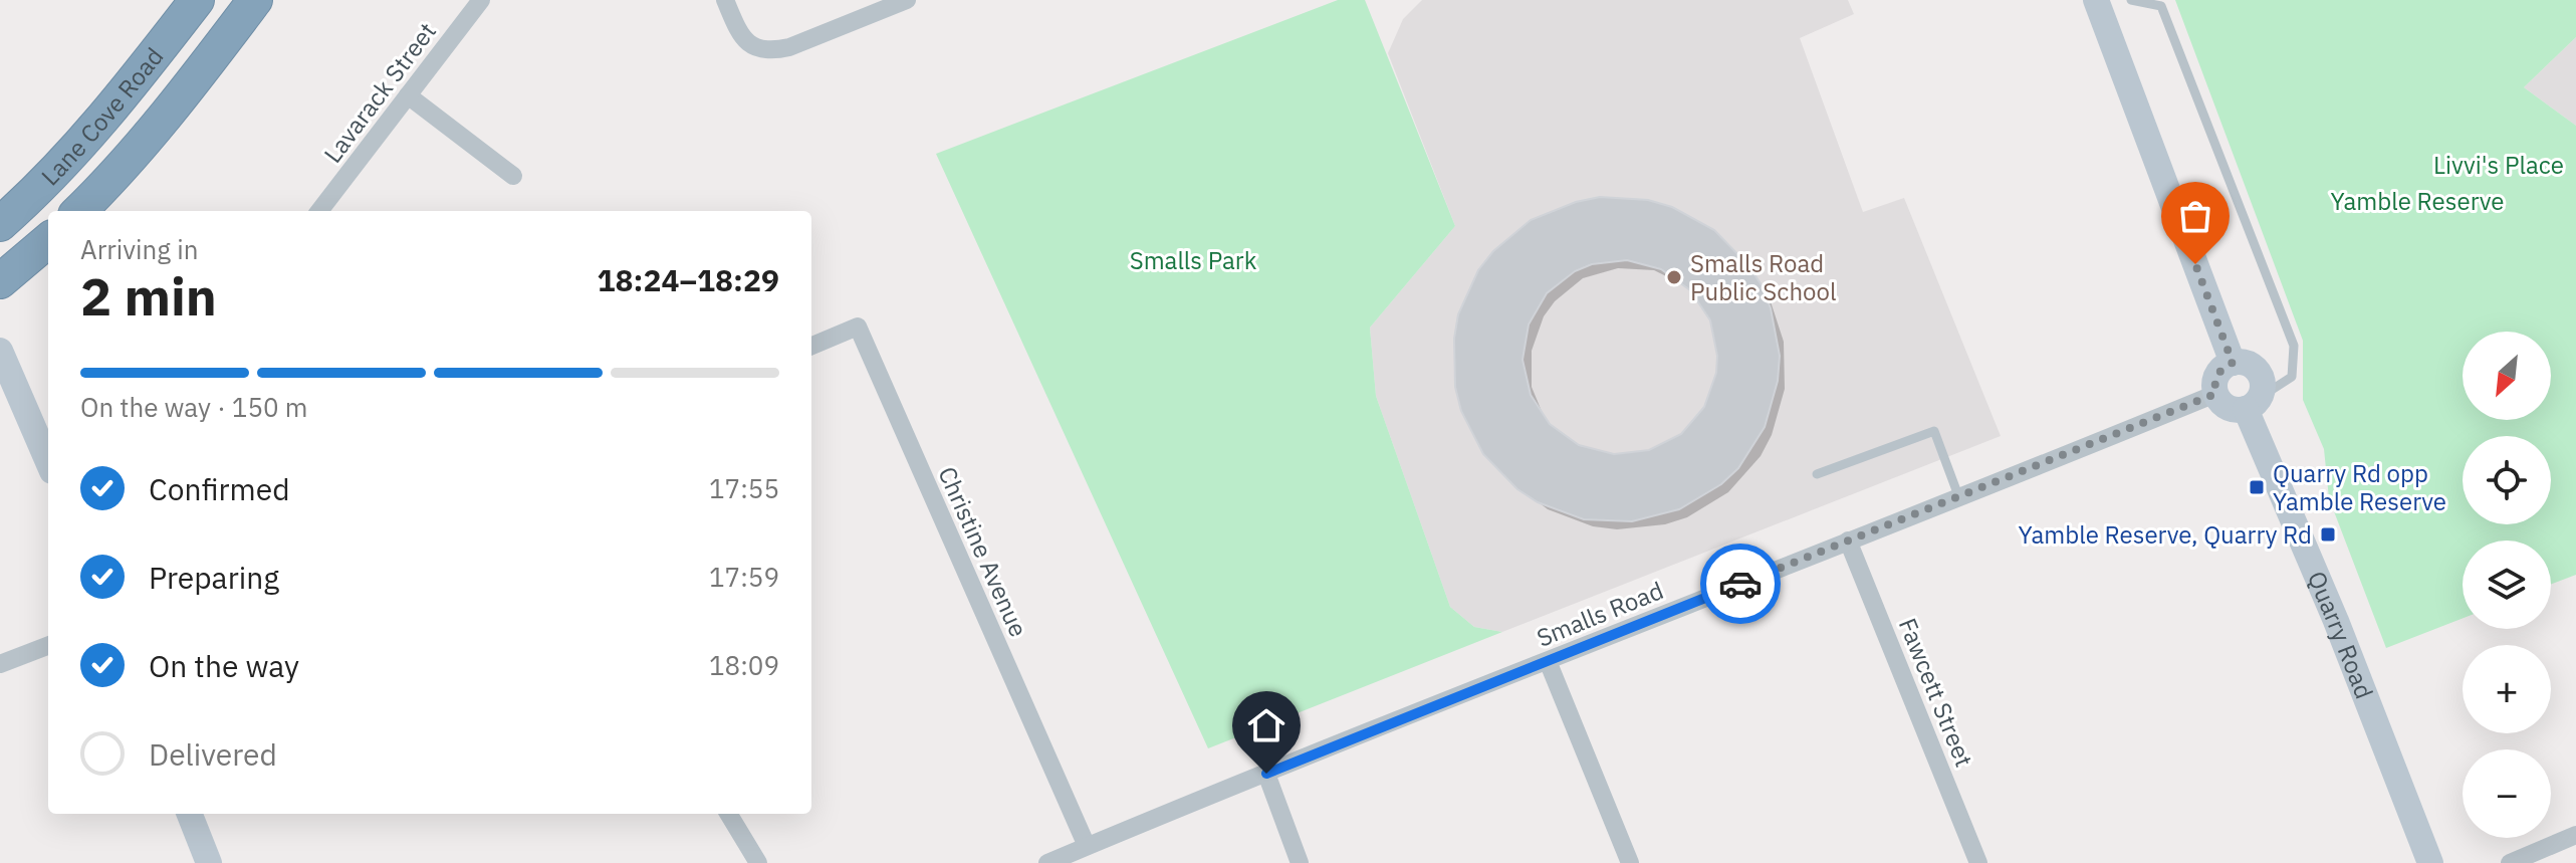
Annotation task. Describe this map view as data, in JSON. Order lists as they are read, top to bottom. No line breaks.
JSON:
{"streets":{"highway":["Lane Cove Road"],"street":["Lavarack Street","Christine Avenue","Smalls Road","Quarry Road","Fawcett Street"]},"crossings":[["Christine Avenue","Smalls Road"],["Smalls Road","Quarry Road"],["Smalls Road","Fawcett Street"]],"parks":["Livvi's Place","Yamble Reserve","Smalls Park"],"places":{"other":["Smalls Road Public School"],"transit":["Quarry Rd opp Yamble Reserve","Yamble Reserve, Quarry Rd"]},"north":"bottom left","page":{"heading":["2 min","Arriving in","18:24–18:29"],"map_buttons":["+","−"],"bar":"On the way · 150 m","list":[["Confirmed","17:55"],["Preparing","17:59"],["On the way","18:09"],"Delivered"]}}
